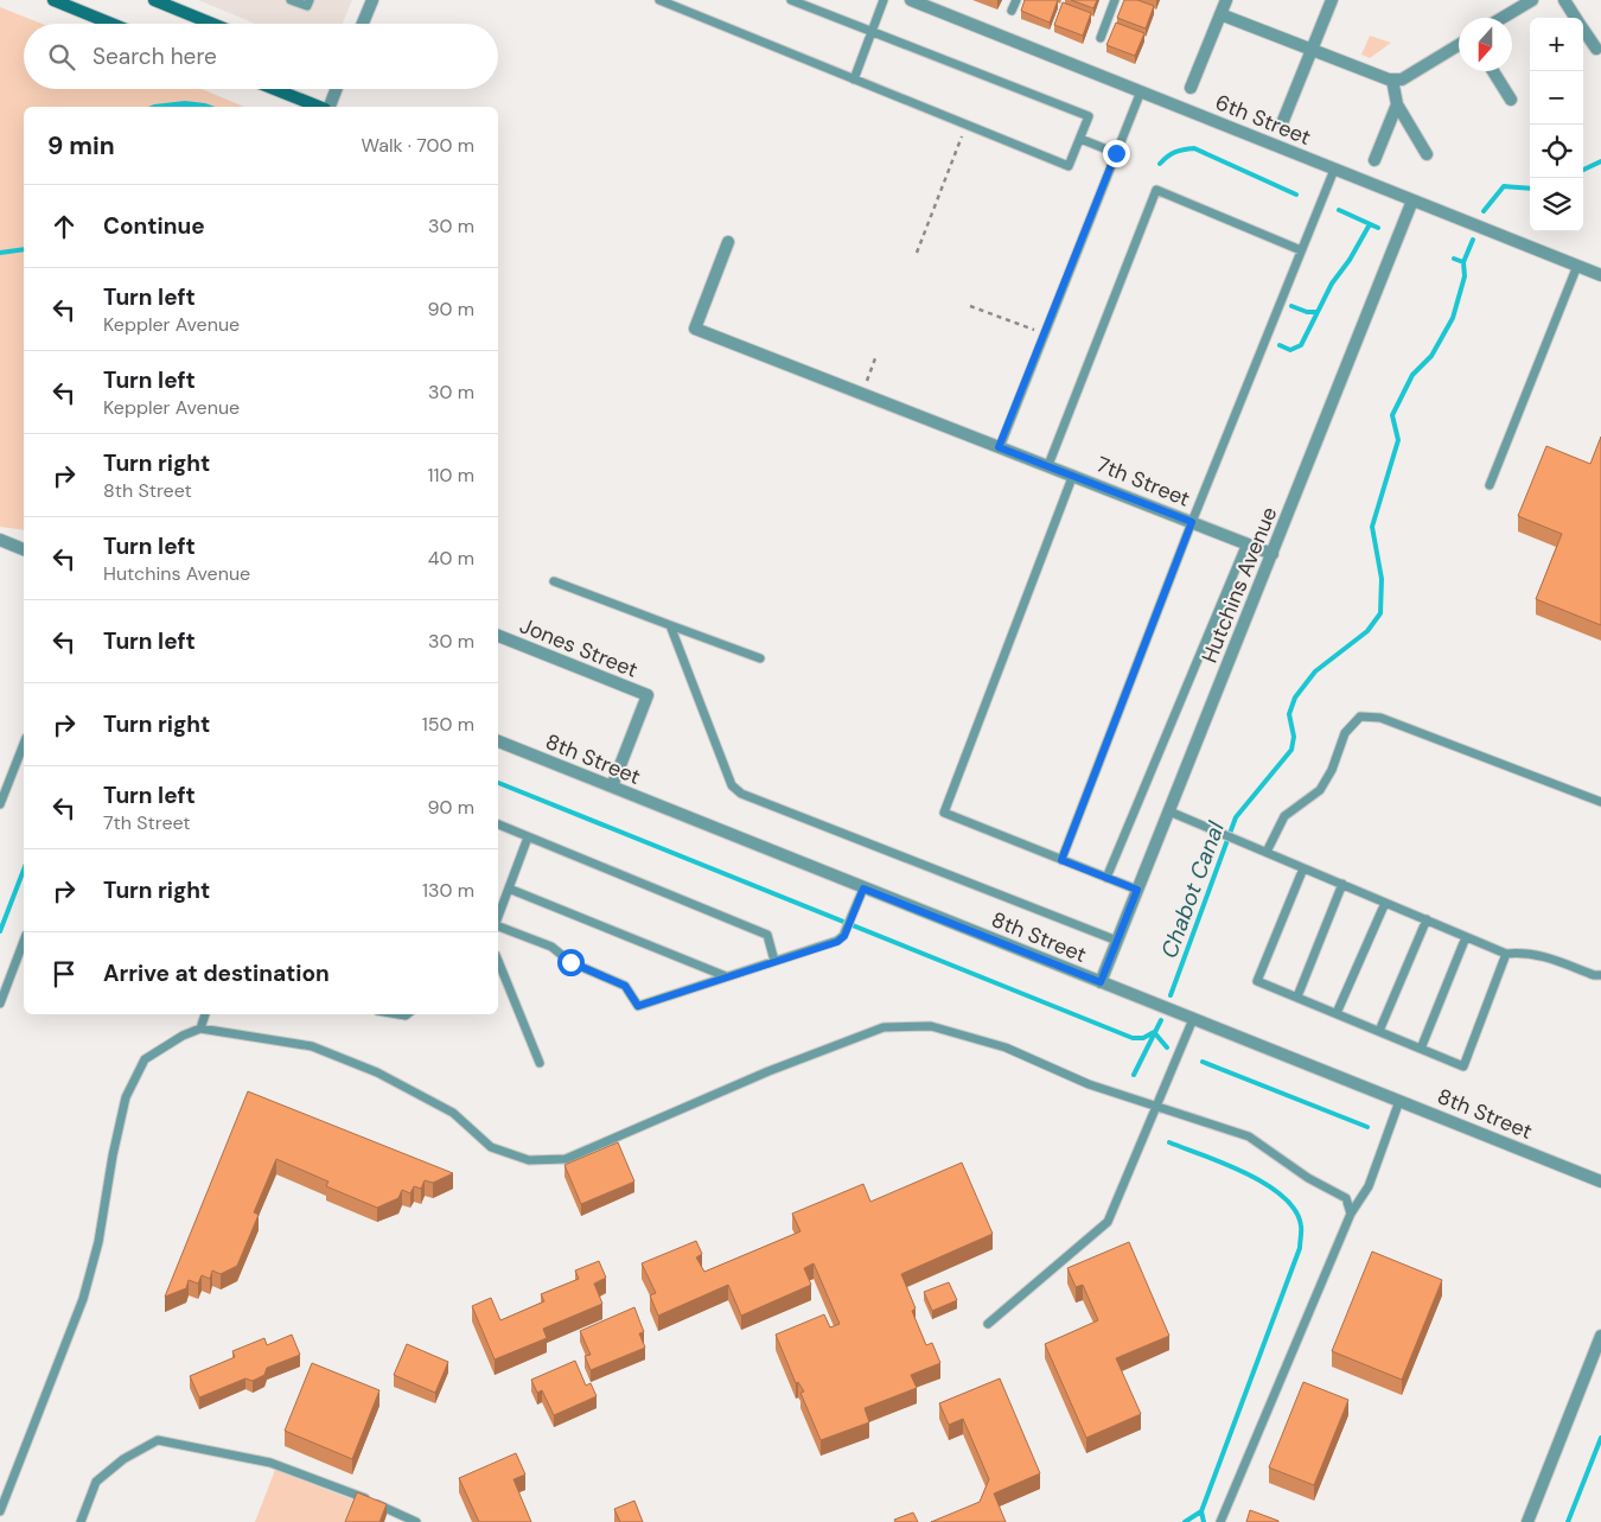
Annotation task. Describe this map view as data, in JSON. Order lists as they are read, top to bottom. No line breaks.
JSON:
{"streets":{"street":["6th Street","7th Street","Hutchins Avenue","Jones Street","8th Street"]},"crossings":[["6th Street","Hutchins Avenue"],["7th Street","Hutchins Avenue"],["Hutchins Avenue","8th Street"],["Jones Street","8th Street"]],"water":["Chabot Canal"],"north":"bottom","page":{"map_buttons":["+","−"],"search":"Search here","heading":["9 min","Walk · 700 m"],"list":[["Continue","30 m"],["Turn left","Keppler Avenue","90 m"],["Turn left","Keppler Avenue","30 m"],["Turn right","8th Street","110 m"],["Turn left","Hutchins Avenue","40 m"],["Turn left","30 m"],["Turn right","150 m"],["Turn left","7th Street","90 m"],["Turn right","130 m"],"Arrive at destination"]}}
